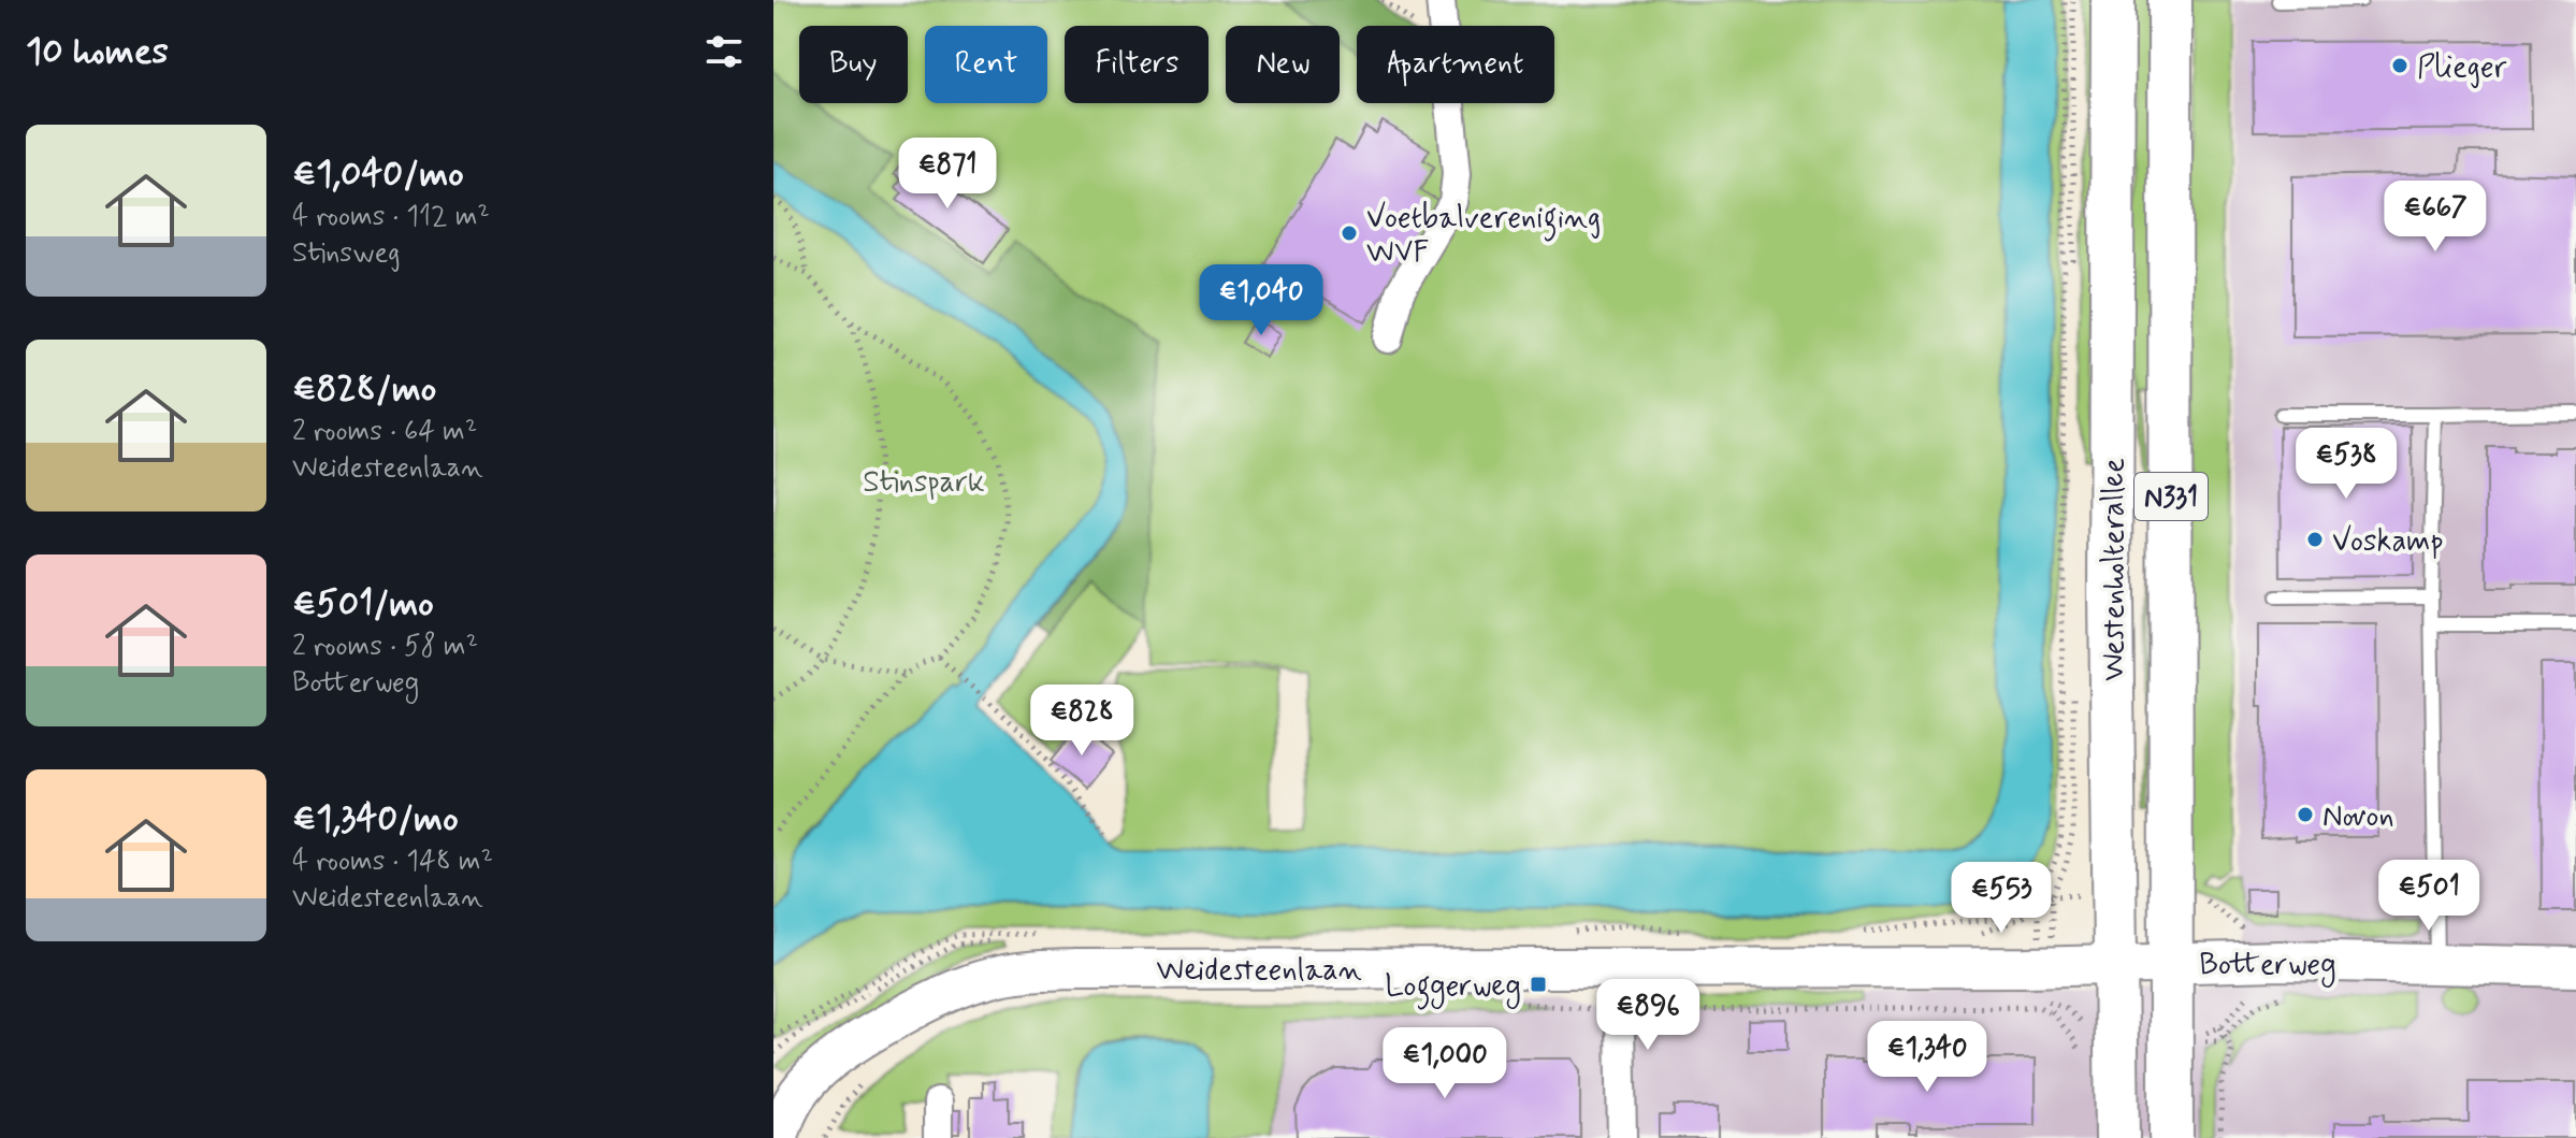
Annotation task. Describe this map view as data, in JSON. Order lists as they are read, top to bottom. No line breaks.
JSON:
{"streets":{"main road":["N331","Westenholterallee"],"street":["Botterweg","Weidesteenlaan"]},"crossings":[["Westenholterallee","Botterweg"],["Westenholterallee","Weidesteenlaan"],["Botterweg","Weidesteenlaan"]],"parks":["Stinspark"],"places":{"other":["Plieger","Voetbalvereniging WVF","Voskamp","Novon"],"transit":["Loggerweg"]},"page":{"heading":"10 homes","chip":["Buy","Rent","Filters","New","Apartment"],"list":[{"name":"€1,040/mo","note":"4 rooms · 112 m² · Stinsweg"},{"name":"€828/mo","note":"2 rooms · 64 m² · Weidesteenlaan"},{"name":"€501/mo","note":"2 rooms · 58 m² · Botterweg"},{"name":"€1,340/mo","note":"4 rooms · 148 m² · Weidesteenlaan"}],"price":["€871","€667","€1,040","€538","€828","€501","€553","€896","€1,340","€1,000"]}}
